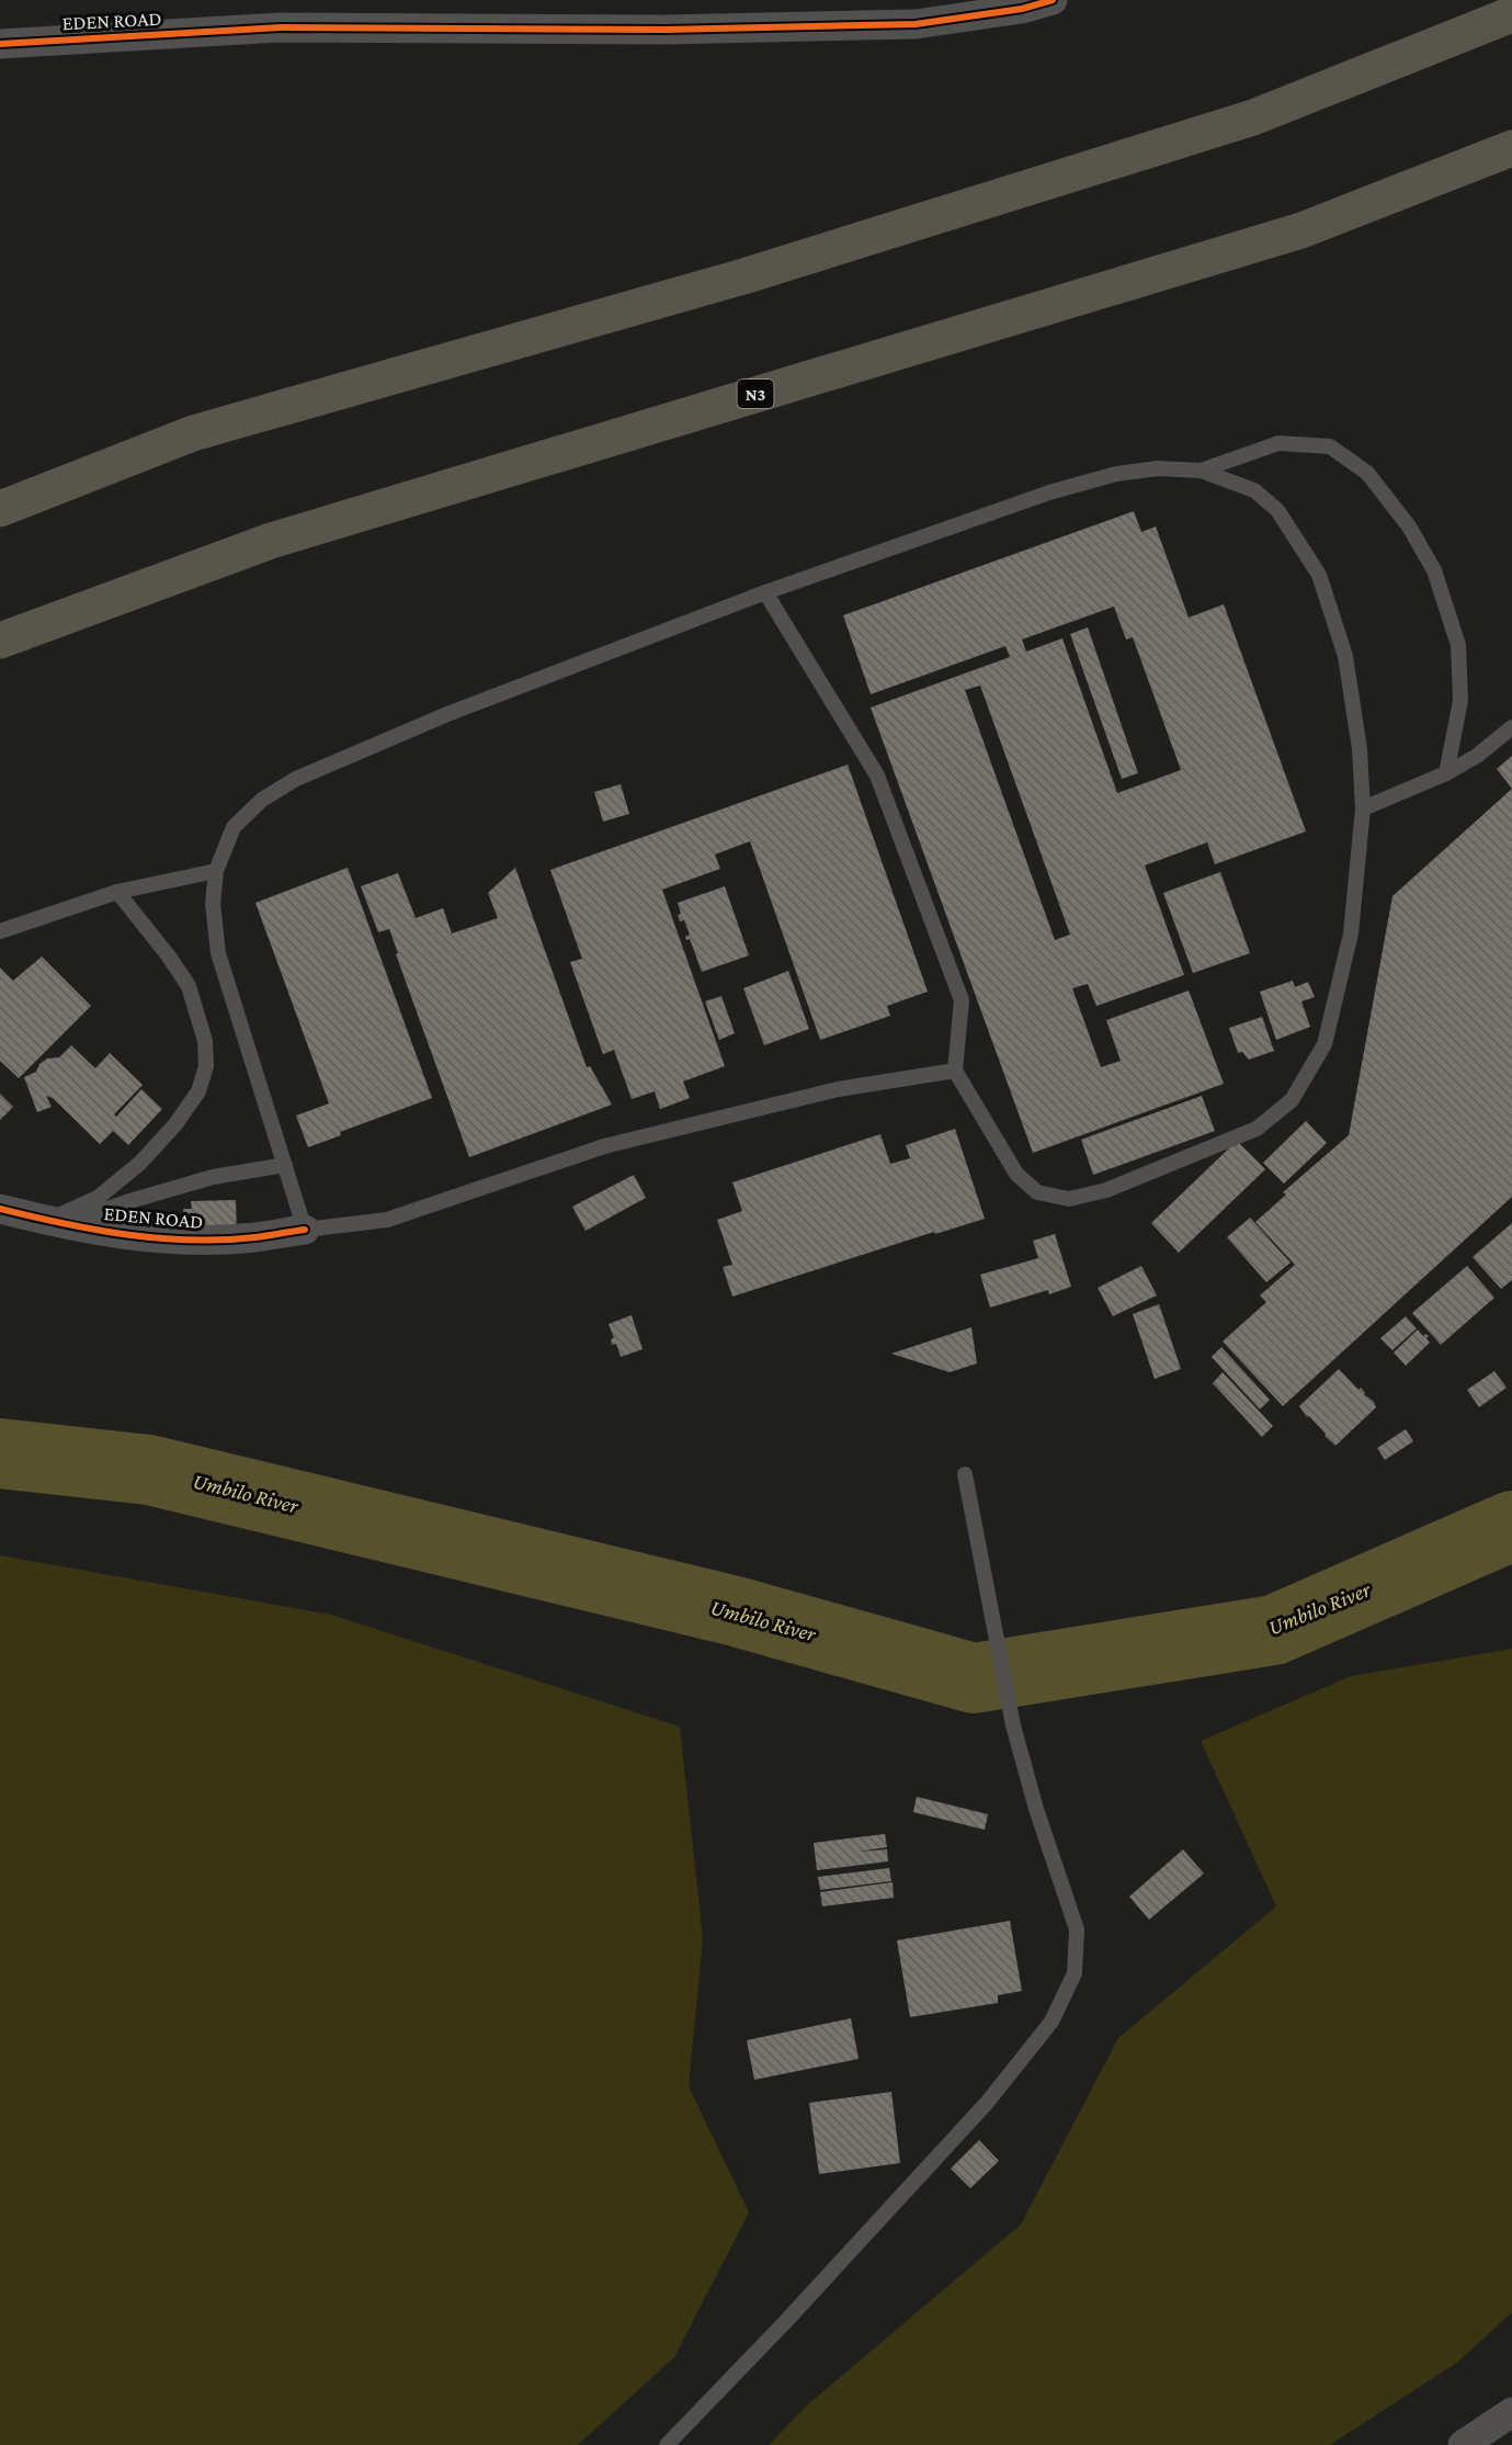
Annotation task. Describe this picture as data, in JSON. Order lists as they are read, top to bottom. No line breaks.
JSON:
{"streets":{"highway":["N3"],"street":["EDEN ROAD"]},"water":["Umbilo River"]}
